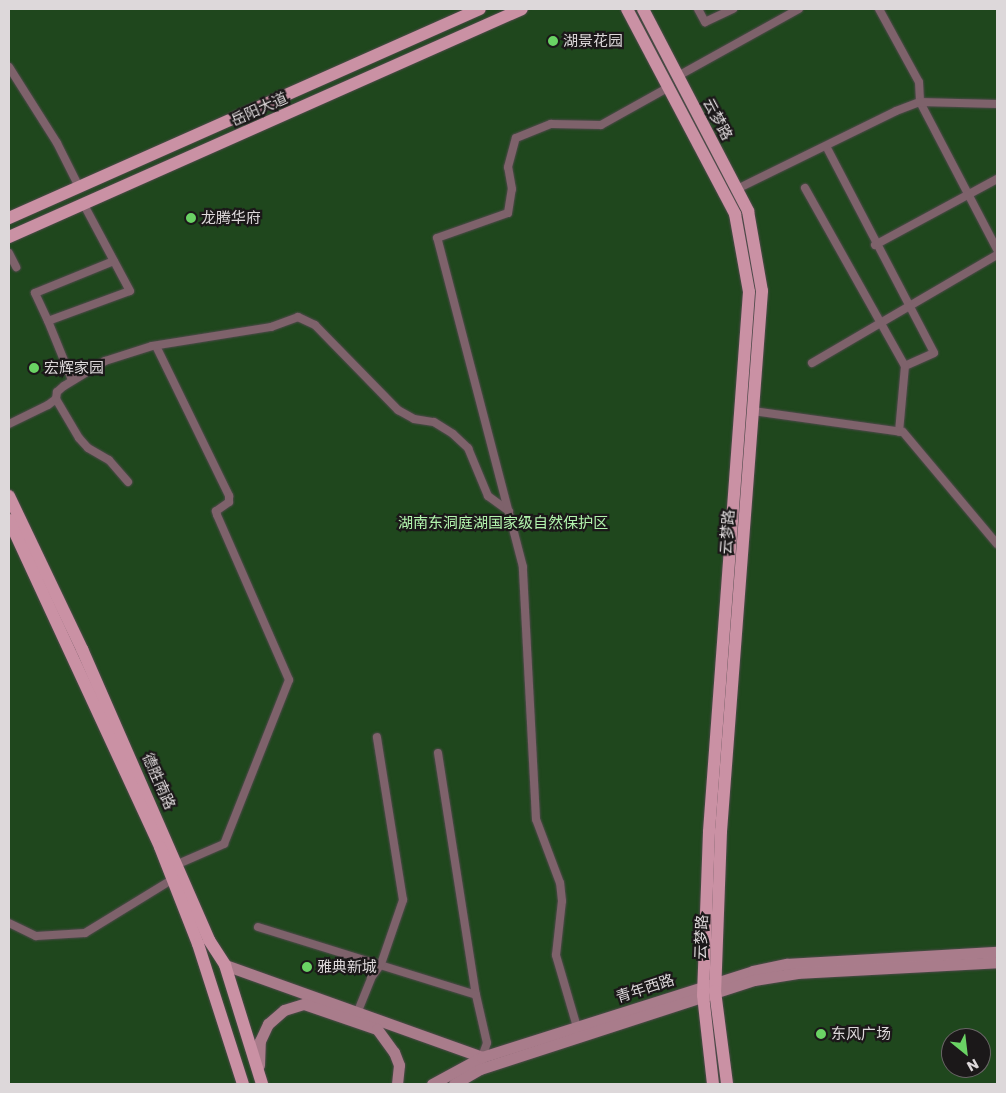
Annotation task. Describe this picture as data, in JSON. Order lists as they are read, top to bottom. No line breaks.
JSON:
{"streets":{"main road":["岳阳大道","云梦路","德胜南路","青年西路"]},"crossings":[["云梦路","青年西路"]],"parks":["湖南东洞庭湖国家级自然保护区"],"places":["湖景花园","龙腾华府","宏辉家园","雅典新城","东风广场"],"north":"bottom right"}
